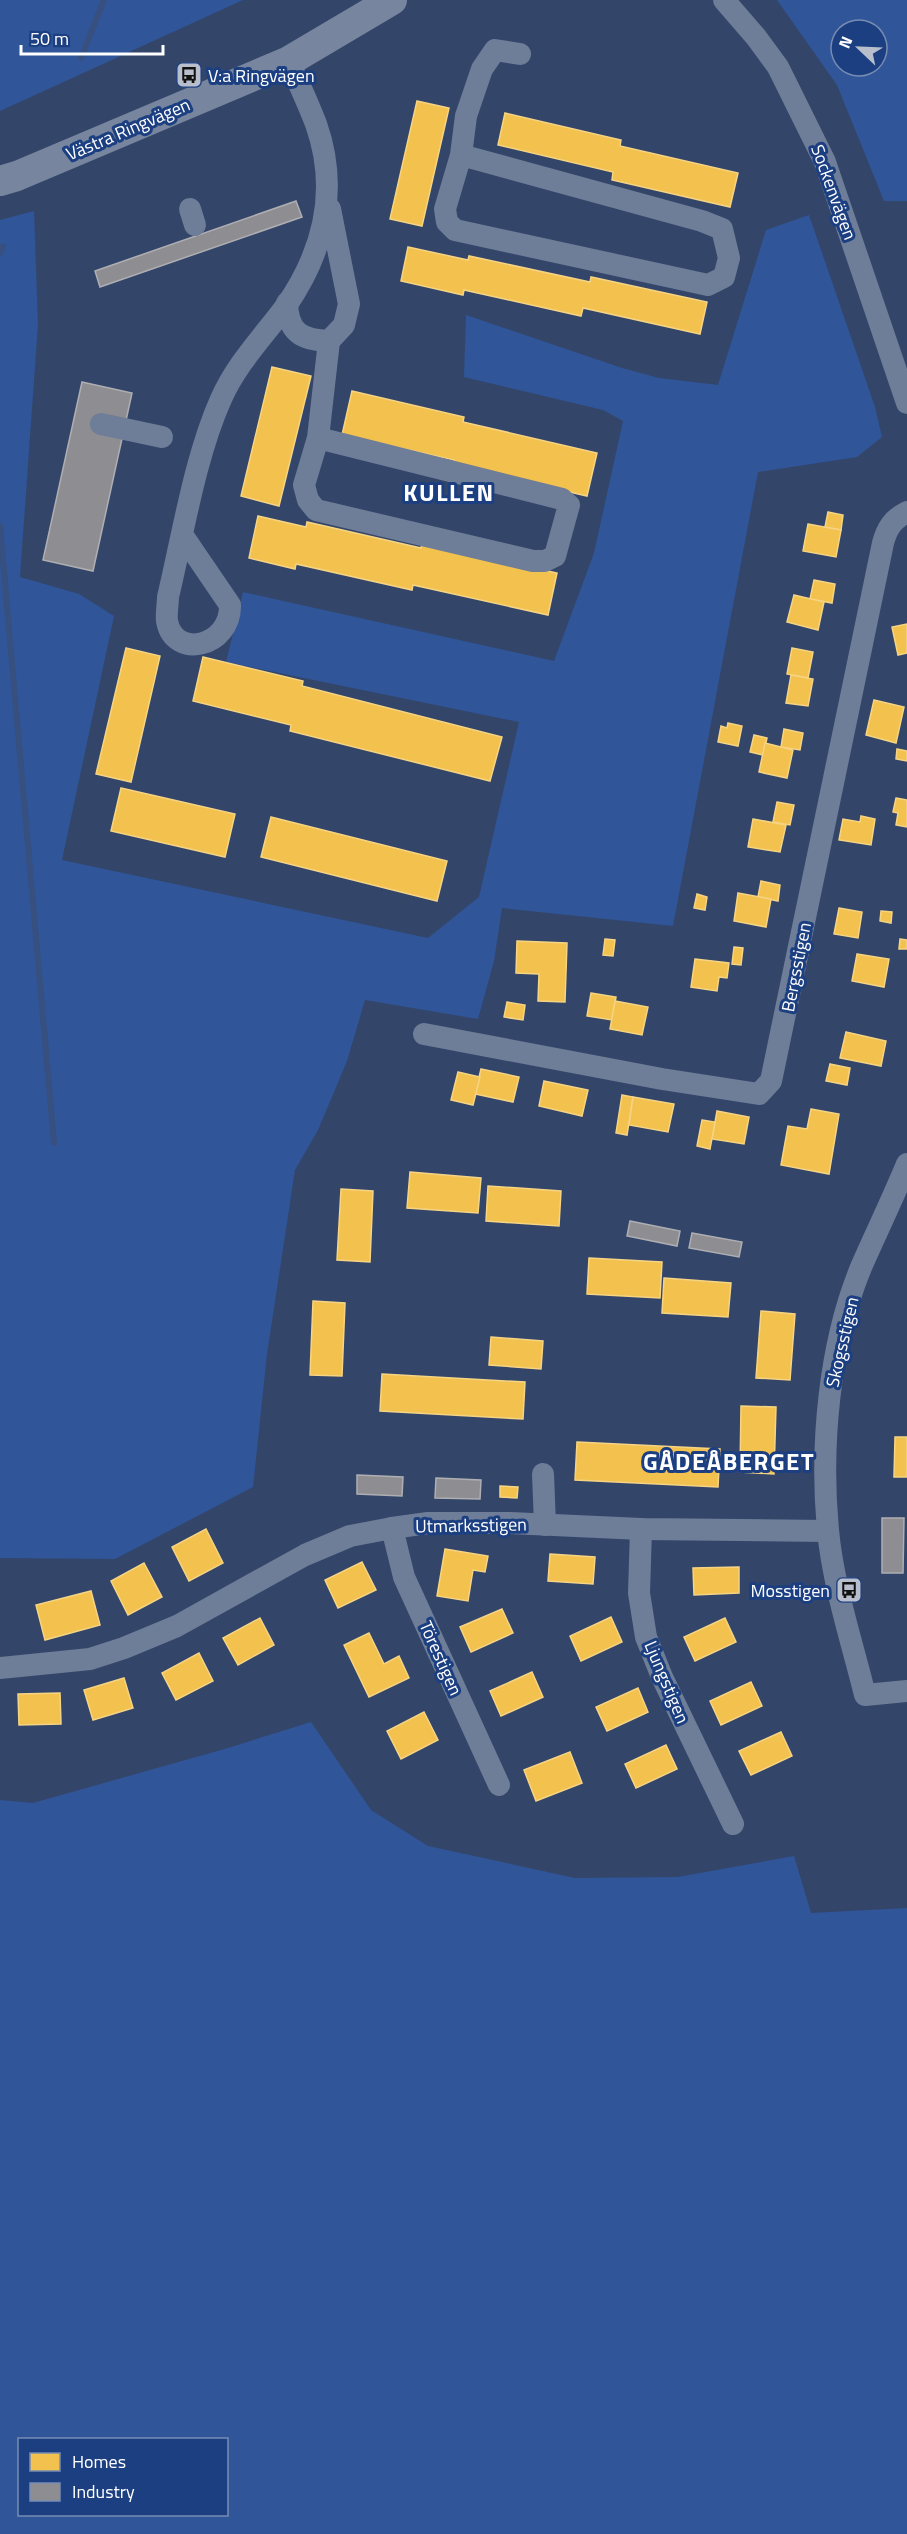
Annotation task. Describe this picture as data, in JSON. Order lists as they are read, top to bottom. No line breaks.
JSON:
{"streets":{"main road":["Västra Ringvägen"],"street":["Sockenvägen","Bergsstigen","Skogsstigen","Utmarksstigen","Törestigen","Ljungstigen"]},"crossings":[["Skogsstigen","Utmarksstigen"],["Utmarksstigen","Törestigen"],["Utmarksstigen","Ljungstigen"]],"districts":["KULLEN","GÅDEÅBERGET"],"places":{"bus stop":["V:a Ringvägen","Mosstigen"]},"legend":["Homes","Industry"],"scale_bar":"50 m","north":"top left"}
